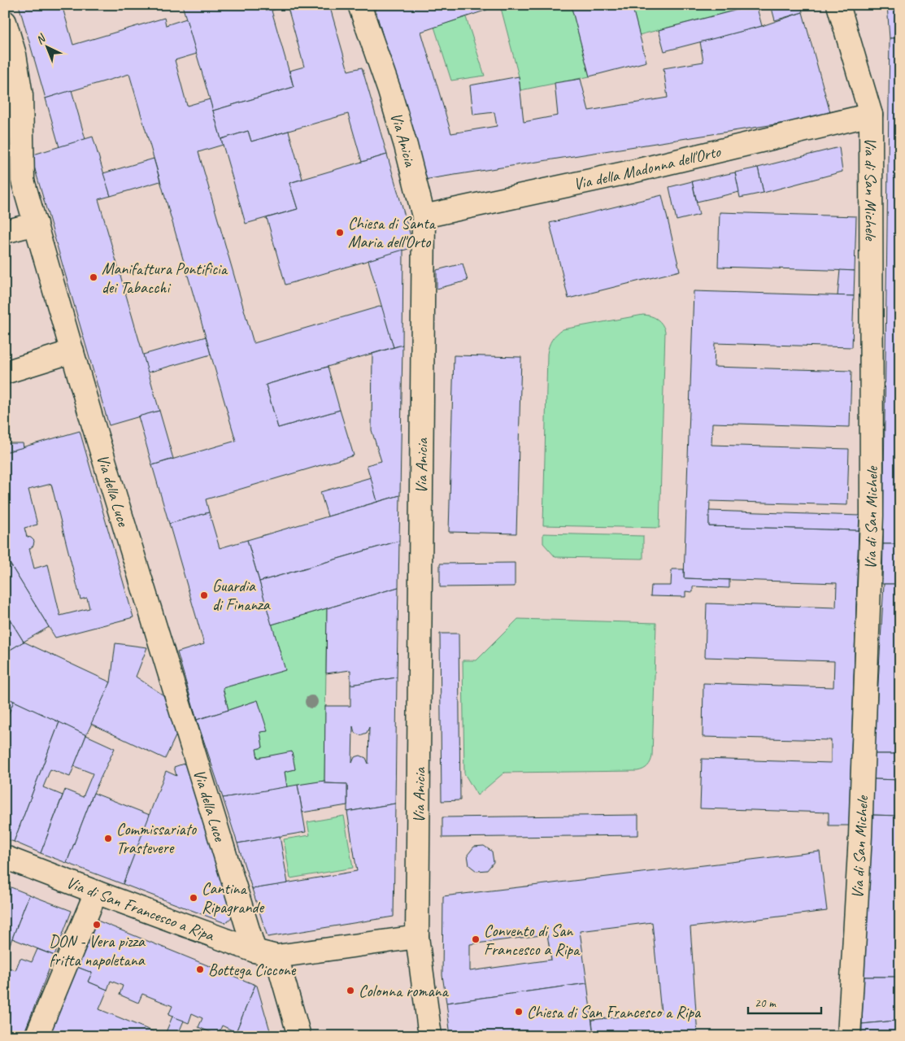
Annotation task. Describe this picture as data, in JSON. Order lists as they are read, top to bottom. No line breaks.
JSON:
{"streets":{"street":["Via Anicia","Via della Madonna dell'Orto","Via di San Michele","Via della Luce","Via di San Francesco a Ripa"]},"crossings":[["Via Anicia","Via della Madonna dell'Orto"],["Via della Madonna dell'Orto","Via di San Michele"],["Via della Luce","Via di San Francesco a Ripa"]],"places":["Chiesa di Santa Maria dell'Orto","Manifattura Pontificia dei Tabacchi","Guardia di Finanza","Commissariato Trastevere","Cantina Ripagrande","DON - Vera pizza fritta napoletana","Convento di San Francesco a Ripa","Bottega Ciccone","Colonna romana","Chiesa di San Francesco a Ripa"],"scale_bar":"20 m","north":"top left"}
